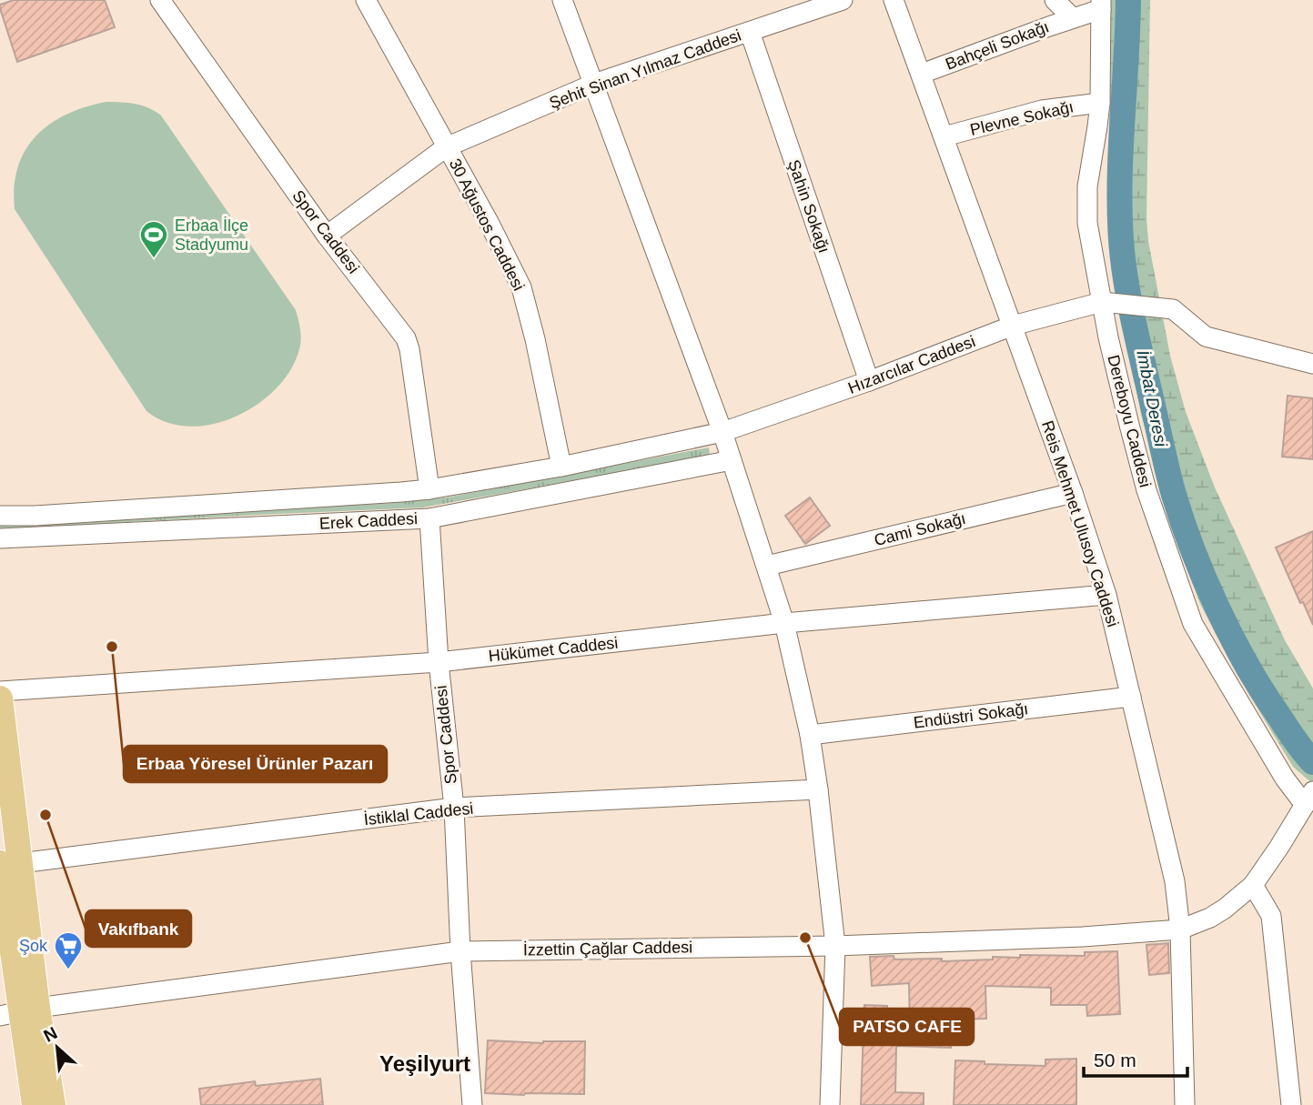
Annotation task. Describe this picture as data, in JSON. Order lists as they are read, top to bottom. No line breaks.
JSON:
{"streets":{"street":["Bahçeli Sokağı","Şehit Sinan Yılmaz Caddesi","Plevne Sokağı","Şahin Sokağı","30 Ağustos Caddesi","Spor Caddesi","Hızarcılar Caddesi","Dereboyu Caddesi","Erek Caddesi","Reis Mehmet Ulusoy Caddesi","Cami Sokağı","Hükümet Caddesi","Endüstri Sokağı","İstiklal Caddesi","İzzettin Çağlar Caddesi"]},"crossings":[["Bahçeli Sokağı","Dereboyu Caddesi"],["Bahçeli Sokağı","Reis Mehmet Ulusoy Caddesi"],["Şehit Sinan Yılmaz Caddesi","Şahin Sokağı"],["Şehit Sinan Yılmaz Caddesi","30 Ağustos Caddesi"],["Şehit Sinan Yılmaz Caddesi","Spor Caddesi"],["Plevne Sokağı","Dereboyu Caddesi"],["Plevne Sokağı","Reis Mehmet Ulusoy Caddesi"],["Şahin Sokağı","Hızarcılar Caddesi"],["30 Ağustos Caddesi","Erek Caddesi"],["Spor Caddesi","Erek Caddesi"],["Spor Caddesi","Hükümet Caddesi"],["Spor Caddesi","İstiklal Caddesi"],["Spor Caddesi","İzzettin Çağlar Caddesi"],["Hızarcılar Caddesi","Dereboyu Caddesi"],["Hızarcılar Caddesi","Erek Caddesi"],["Hızarcılar Caddesi","Reis Mehmet Ulusoy Caddesi"],["Dereboyu Caddesi","İzzettin Çağlar Caddesi"],["Reis Mehmet Ulusoy Caddesi","Cami Sokağı"],["Reis Mehmet Ulusoy Caddesi","Hükümet Caddesi"],["Reis Mehmet Ulusoy Caddesi","Endüstri Sokağı"],["Reis Mehmet Ulusoy Caddesi","İzzettin Çağlar Caddesi"]],"districts":["Yeşilyurt"],"water":["İmbat Deresi"],"places":{"sports":["Erbaa İlçe Stadyumu"],"other":["Erbaa Yöresel Ürünler Pazarı","Vakıfbank","PATSO CAFE"],"supermarket":["Şok"]},"scale_bar":"50 m","north":"top left"}
